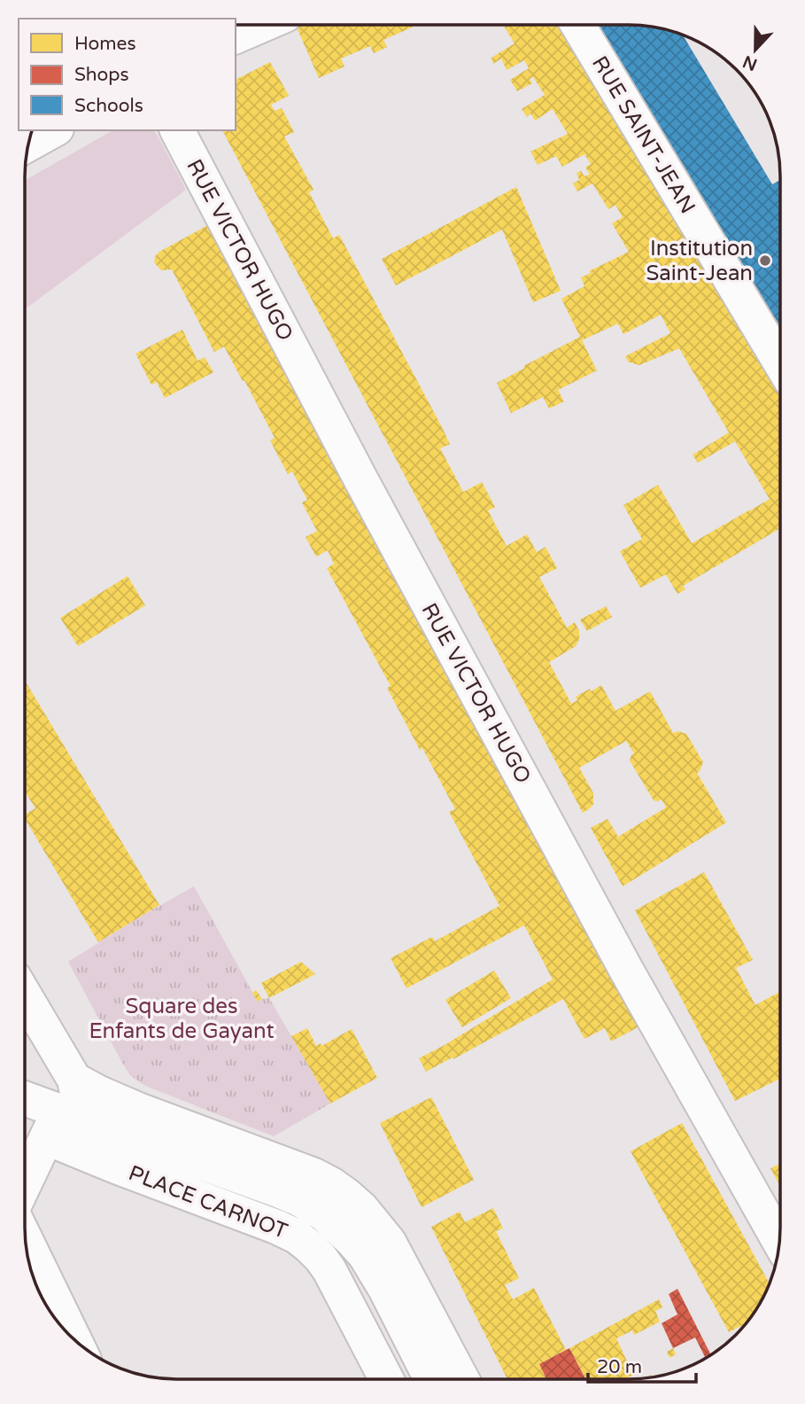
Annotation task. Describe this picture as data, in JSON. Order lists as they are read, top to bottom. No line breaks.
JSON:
{"streets":{"street":["RUE SAINT-JEAN","RUE VICTOR HUGO","PLACE CARNOT"]},"parks":["Square des Enfants de Gayant"],"places":["Institution Saint-Jean"],"legend":["Homes","Shops","Schools"],"scale_bar":"20 m","north":"bottom"}
